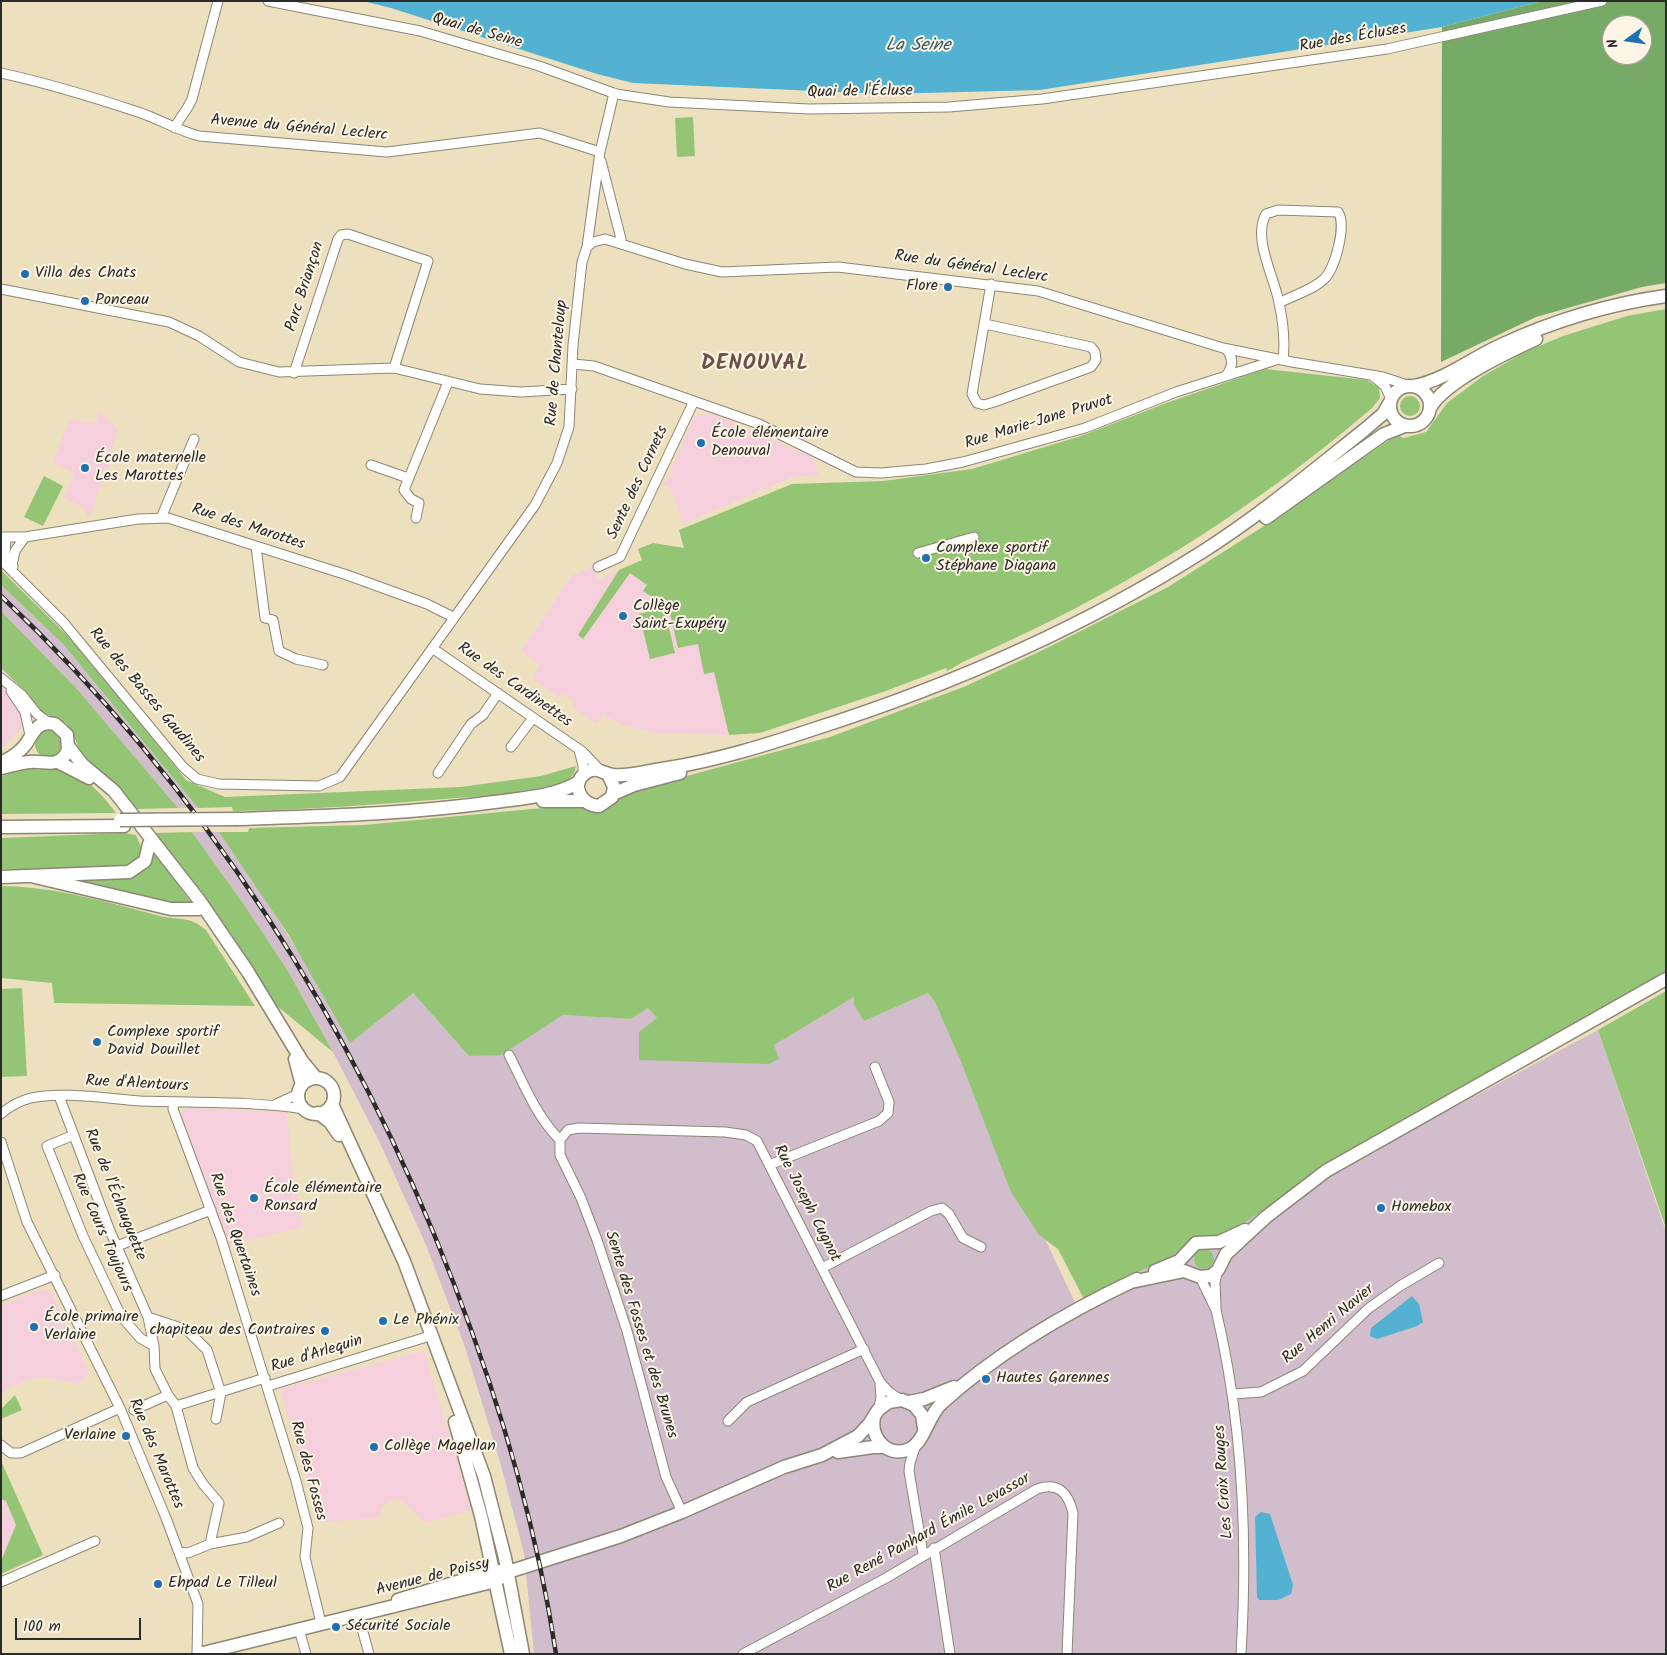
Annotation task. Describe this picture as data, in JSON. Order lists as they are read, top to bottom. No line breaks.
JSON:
{"streets":{"main road":["Avenue de Poissy"],"street":["Quai de Seine","Rue des Écluses","Quai de l'Écluse","Avenue du Général Leclerc","Rue du Général Leclerc","Parc Briançon","Rue de Chanteloup","Rue Marie-Jane Pruvot","Sente des Cornets","Rue des Marottes","Rue des Cardinettes","Rue des Basses Gaudines","Rue d'Alentours","Rue de l'Échauguette","Rue Joseph Cugnot","Rue Cours Toujours","Rue des Quertaines","Rue Henri Navier","Sente des Fosses et des Brunes","Rue d'Arlequin","Rue des Fosses","Les Croix Rouges","Rue René Panhard Émile Levassor"]},"crossings":[["Quai de Seine","Quai de l'Écluse"],["Quai de Seine","Rue de Chanteloup"],["Rue des Écluses","Quai de l'Écluse"],["Quai de l'Écluse","Rue de Chanteloup"],["Avenue du Général Leclerc","Rue de Chanteloup"],["Rue du Général Leclerc","Rue Marie-Jane Pruvot"],["Rue de Chanteloup","Rue des Marottes"],["Rue de Chanteloup","Rue des Basses Gaudines"],["Rue Marie-Jane Pruvot","Sente des Cornets"],["Rue des Marottes","Rue des Basses Gaudines"],["Rue des Marottes","Avenue de Poissy"],["Rue des Cardinettes","Rue des Basses Gaudines"],["Rue d'Alentours","Rue de l'Échauguette"],["Rue d'Alentours","Rue des Quertaines"],["Rue de l'Échauguette","Rue Cours Toujours"],["Rue Joseph Cugnot","Sente des Fosses et des Brunes"],["Rue des Quertaines","Rue d'Arlequin"],["Rue des Quertaines","Rue des Fosses"],["Rue Henri Navier","Les Croix Rouges"],["Rue d'Arlequin","Rue des Fosses"],["Rue des Fosses","Avenue de Poissy"]],"districts":["DENOUVAL"],"water":["La Seine"],"places":["Villa des Chats","Flore","Ponceau","École élémentaire Denouval","École maternelle Les Marottes","Complexe sportif Stéphane Diagana","Collège Saint-Exupéry","Complexe sportif David Douillet","École élémentaire Ronsard","Homebox","Le Phénix","École primaire Verlaine","chapiteau des Contraires","Hautes Garennes","Verlaine","Collège Magellan","Ehpad Le Tilleul","Sécurité Sociale"],"scale_bar":"100 m","north":"left"}
